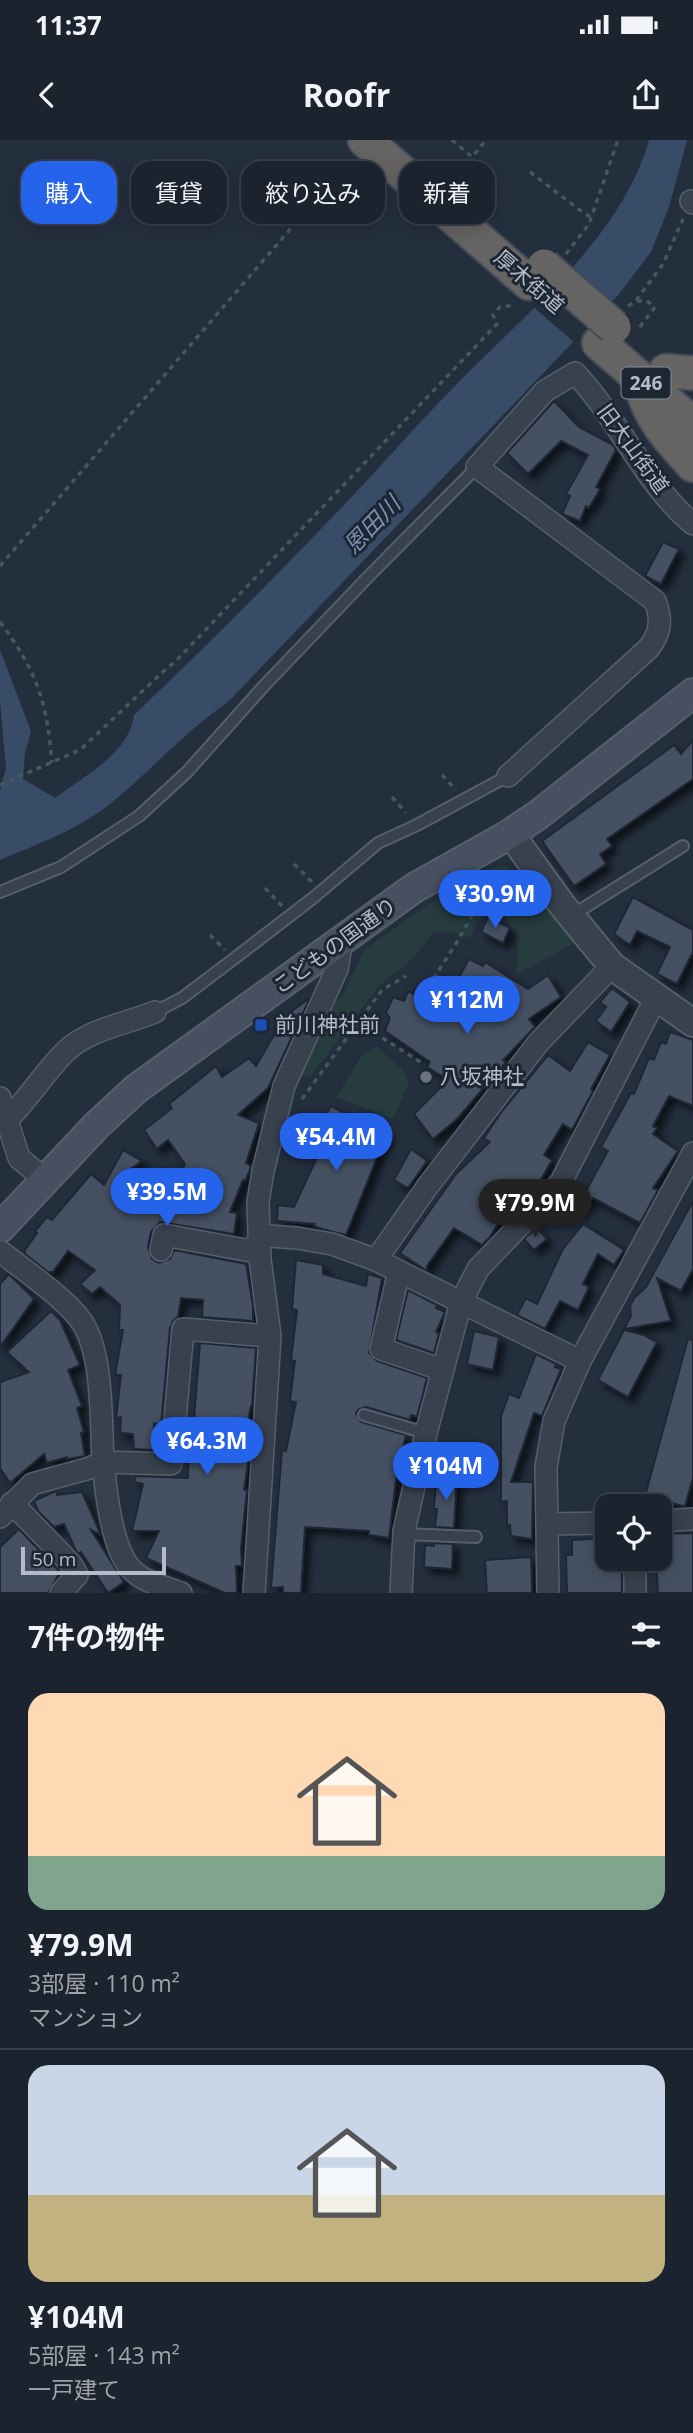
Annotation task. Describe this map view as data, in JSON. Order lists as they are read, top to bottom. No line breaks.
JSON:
{"streets":{"highway":["厚木街道","246"],"main road":["こどもの国通り"],"street":["旧大山街道"]},"water":["恩田川"],"places":{"transit":["前川神社前"],"other":["八坂神社"]},"scale_bar":"50 m","page":{"status":"11:37","header":"Roofr","chip":["購入","賃貸","絞り込み","新着"],"price":["¥30.9M","¥112M","¥54.4M","¥39.5M","¥79.9M","¥64.3M","¥104M"],"scale":"50 m","heading":"7件の物件","list":[{"name":"¥79.9M","note":"3部屋 · 110 m² · マンション"},{"name":"¥104M","note":"5部屋 · 143 m² · 一戸建て"}]}}
